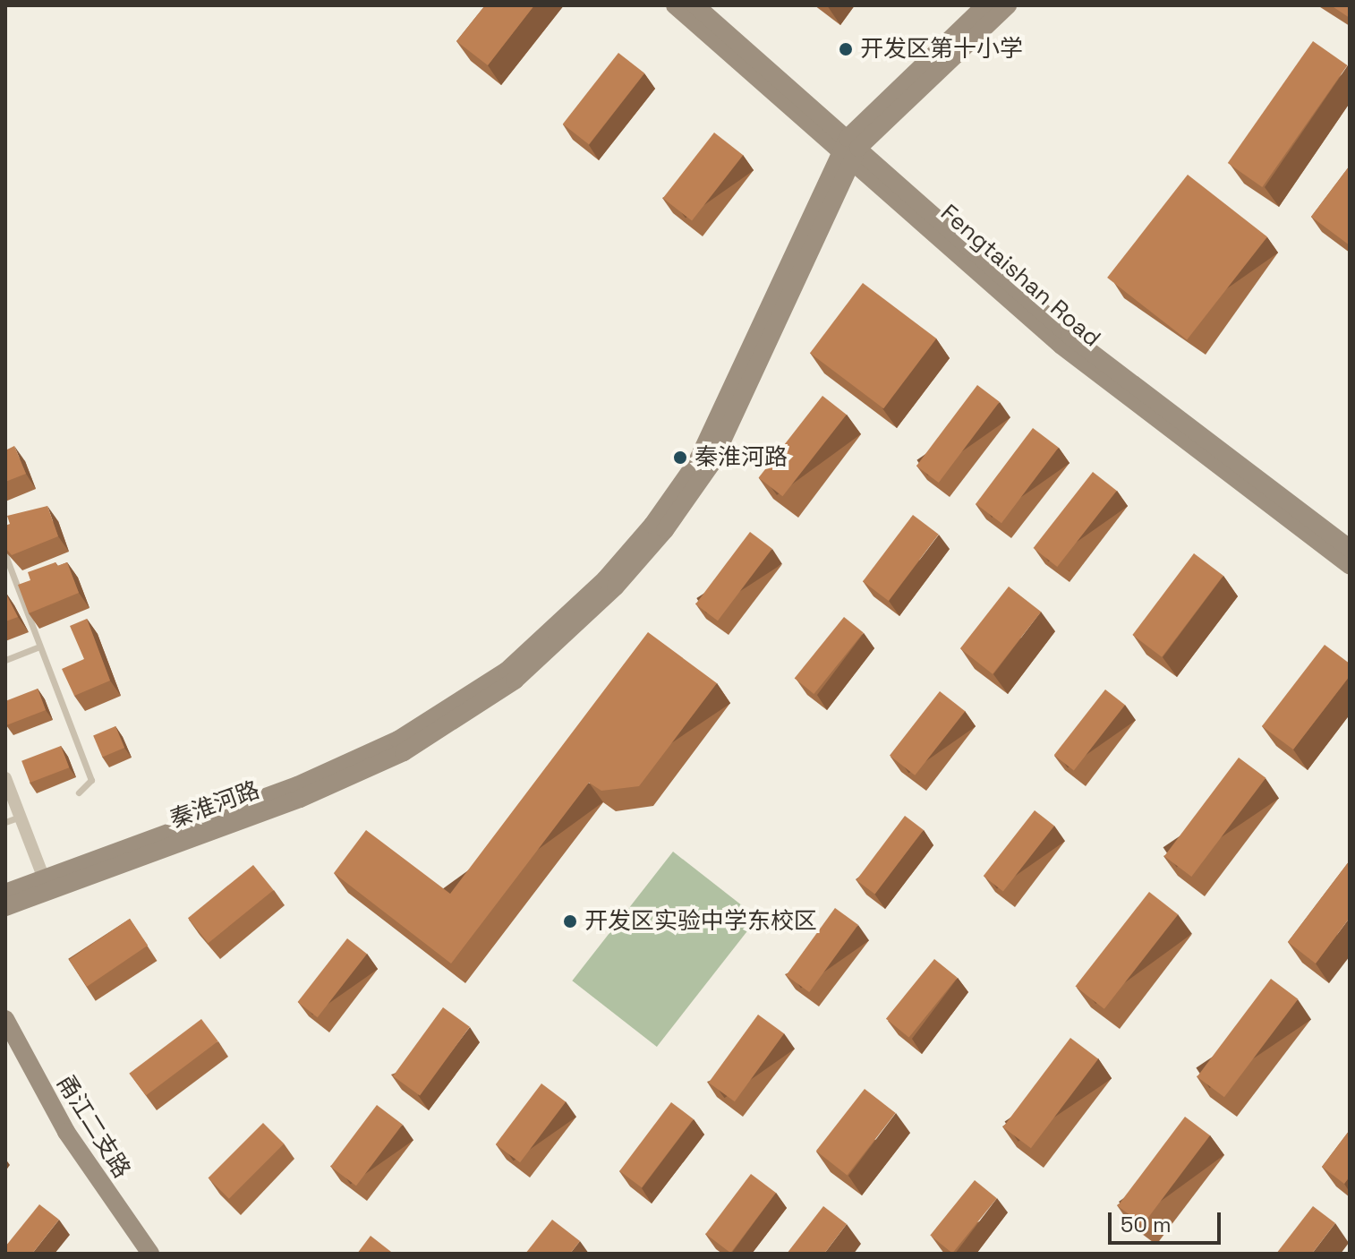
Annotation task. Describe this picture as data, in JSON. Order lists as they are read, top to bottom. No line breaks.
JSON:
{"streets":{"main road":["Fengtaishan Road","秦淮河路","甬江二支路"]},"crossings":[["Fengtaishan Road","秦淮河路"]],"places":["开发区第十小学","秦淮河路","开发区实验中学东校区"],"scale_bar":"50 m"}
